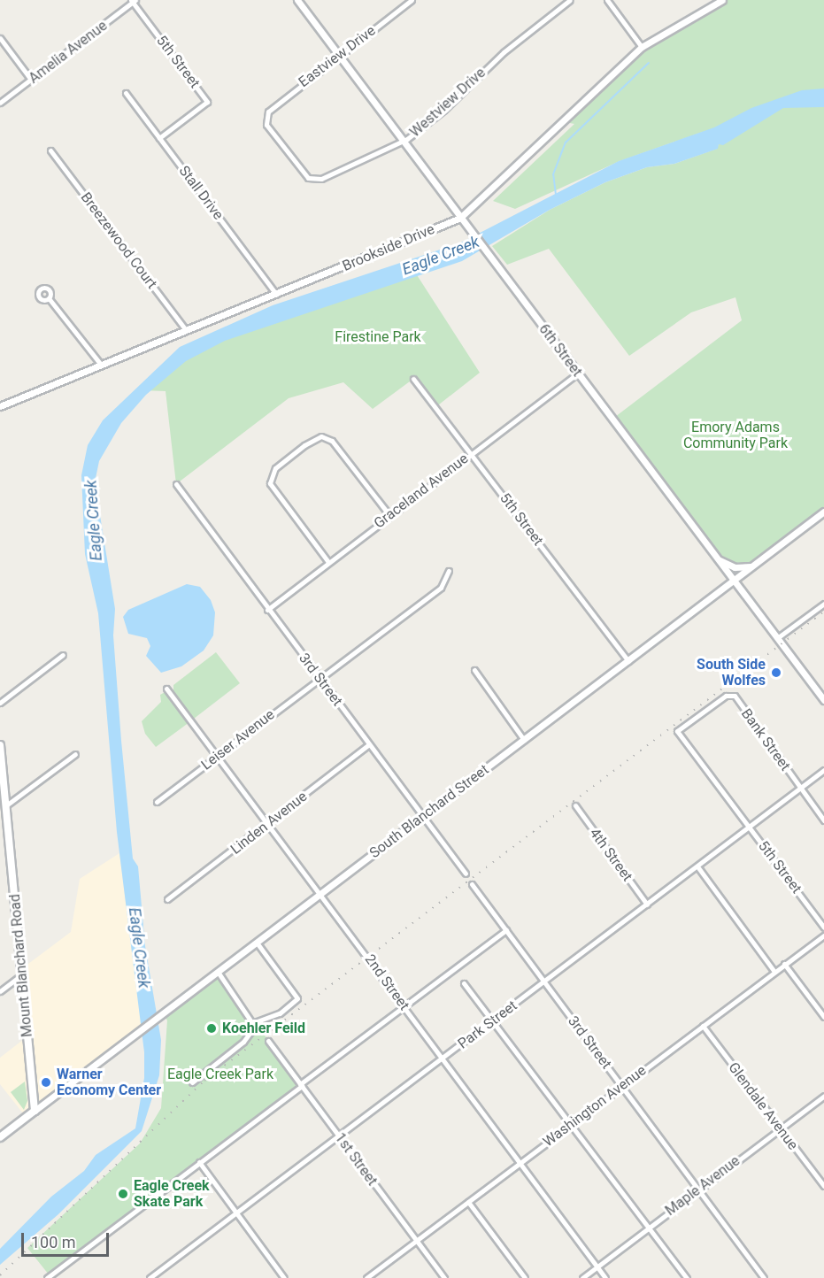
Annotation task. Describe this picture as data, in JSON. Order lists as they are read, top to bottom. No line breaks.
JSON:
{"streets":{"main road":["Mount Blanchard Road"],"street":["Amelia Avenue","Eastview Drive","5th Street","Westview Drive","Stall Drive","Breezewood Court","Brookside Drive","6th Street","Graceland Avenue","3rd Street","Leiser Avenue","Bank Street","South Blanchard Street","Linden Avenue","4th Street","2nd Street","Park Street","Washington Avenue","Glendale Avenue","1st Street","Maple Avenue"]},"crossings":[["Amelia Avenue","5th Street"],["Eastview Drive","Westview Drive"],["Eastview Drive","6th Street"],["5th Street","Stall Drive"],["5th Street","Graceland Avenue"],["5th Street","Bank Street"],["5th Street","South Blanchard Street"],["5th Street","Park Street"],["Westview Drive","6th Street"],["Stall Drive","Brookside Drive"],["Breezewood Court","Brookside Drive"],["Brookside Drive","6th Street"],["6th Street","Graceland Avenue"],["6th Street","South Blanchard Street"],["Graceland Avenue","3rd Street"],["3rd Street","Leiser Avenue"],["3rd Street","South Blanchard Street"],["3rd Street","Linden Avenue"],["3rd Street","Park Street"],["3rd Street","Washington Avenue"],["3rd Street","Maple Avenue"],["Leiser Avenue","2nd Street"],["Bank Street","Park Street"],["South Blanchard Street","Mount Blanchard Road"],["South Blanchard Street","2nd Street"],["Linden Avenue","2nd Street"],["4th Street","Park Street"],["2nd Street","Park Street"],["2nd Street","Washington Avenue"],["2nd Street","Maple Avenue"],["Park Street","1st Street"],["Washington Avenue","Glendale Avenue"],["Washington Avenue","1st Street"],["Glendale Avenue","Maple Avenue"]],"water":["Eagle Creek"],"parks":["Firestine Park","Emory Adams Community Park","Eagle Creek Park"],"places":["South Side Wolfes","Koehler Feild","Warner Economy Center","Eagle Creek Skate Park"],"scale_bar":"100 m"}
